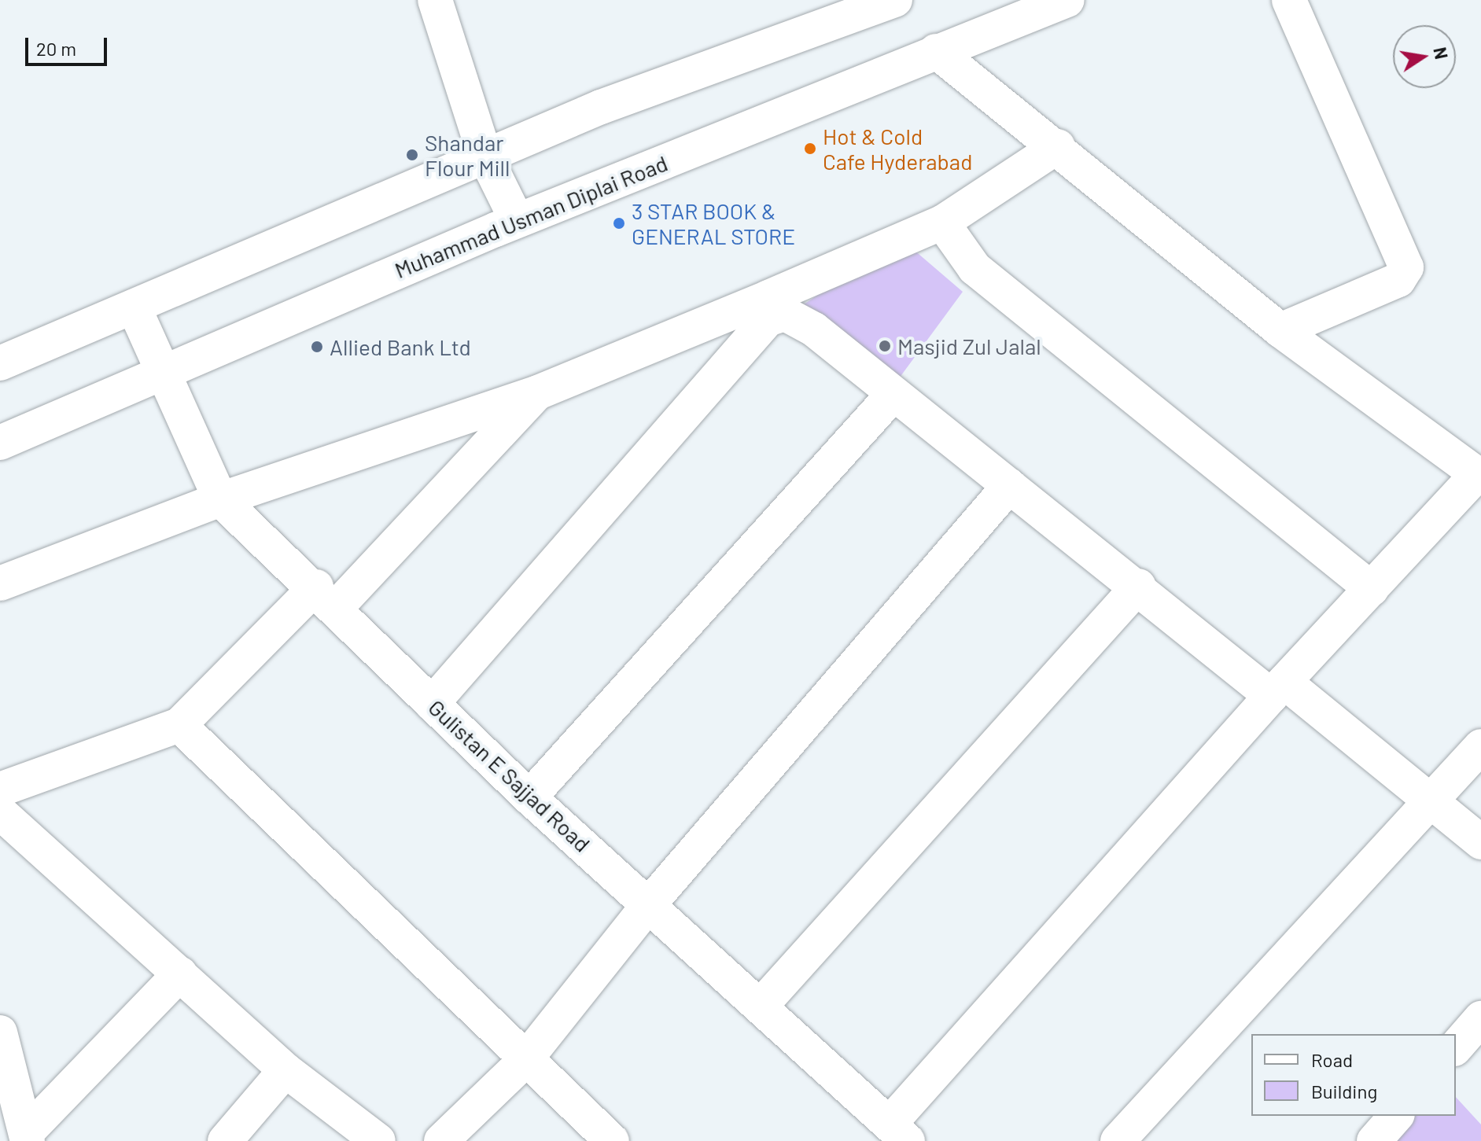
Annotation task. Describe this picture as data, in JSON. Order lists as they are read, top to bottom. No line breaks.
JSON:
{"streets":{"street":["Muhammad Usman Diplai Road","Gulistan E Sajjad Road"]},"crossings":[["Muhammad Usman Diplai Road","Gulistan E Sajjad Road"]],"places":["Hot & Cold Cafe Hyderabad","Shandar Flour Mill","3 STAR BOOK & GENERAL STORE","Masjid Zul Jalal","Allied Bank Ltd"],"legend":["Road","Building"],"scale_bar":"20 m","north":"right"}
